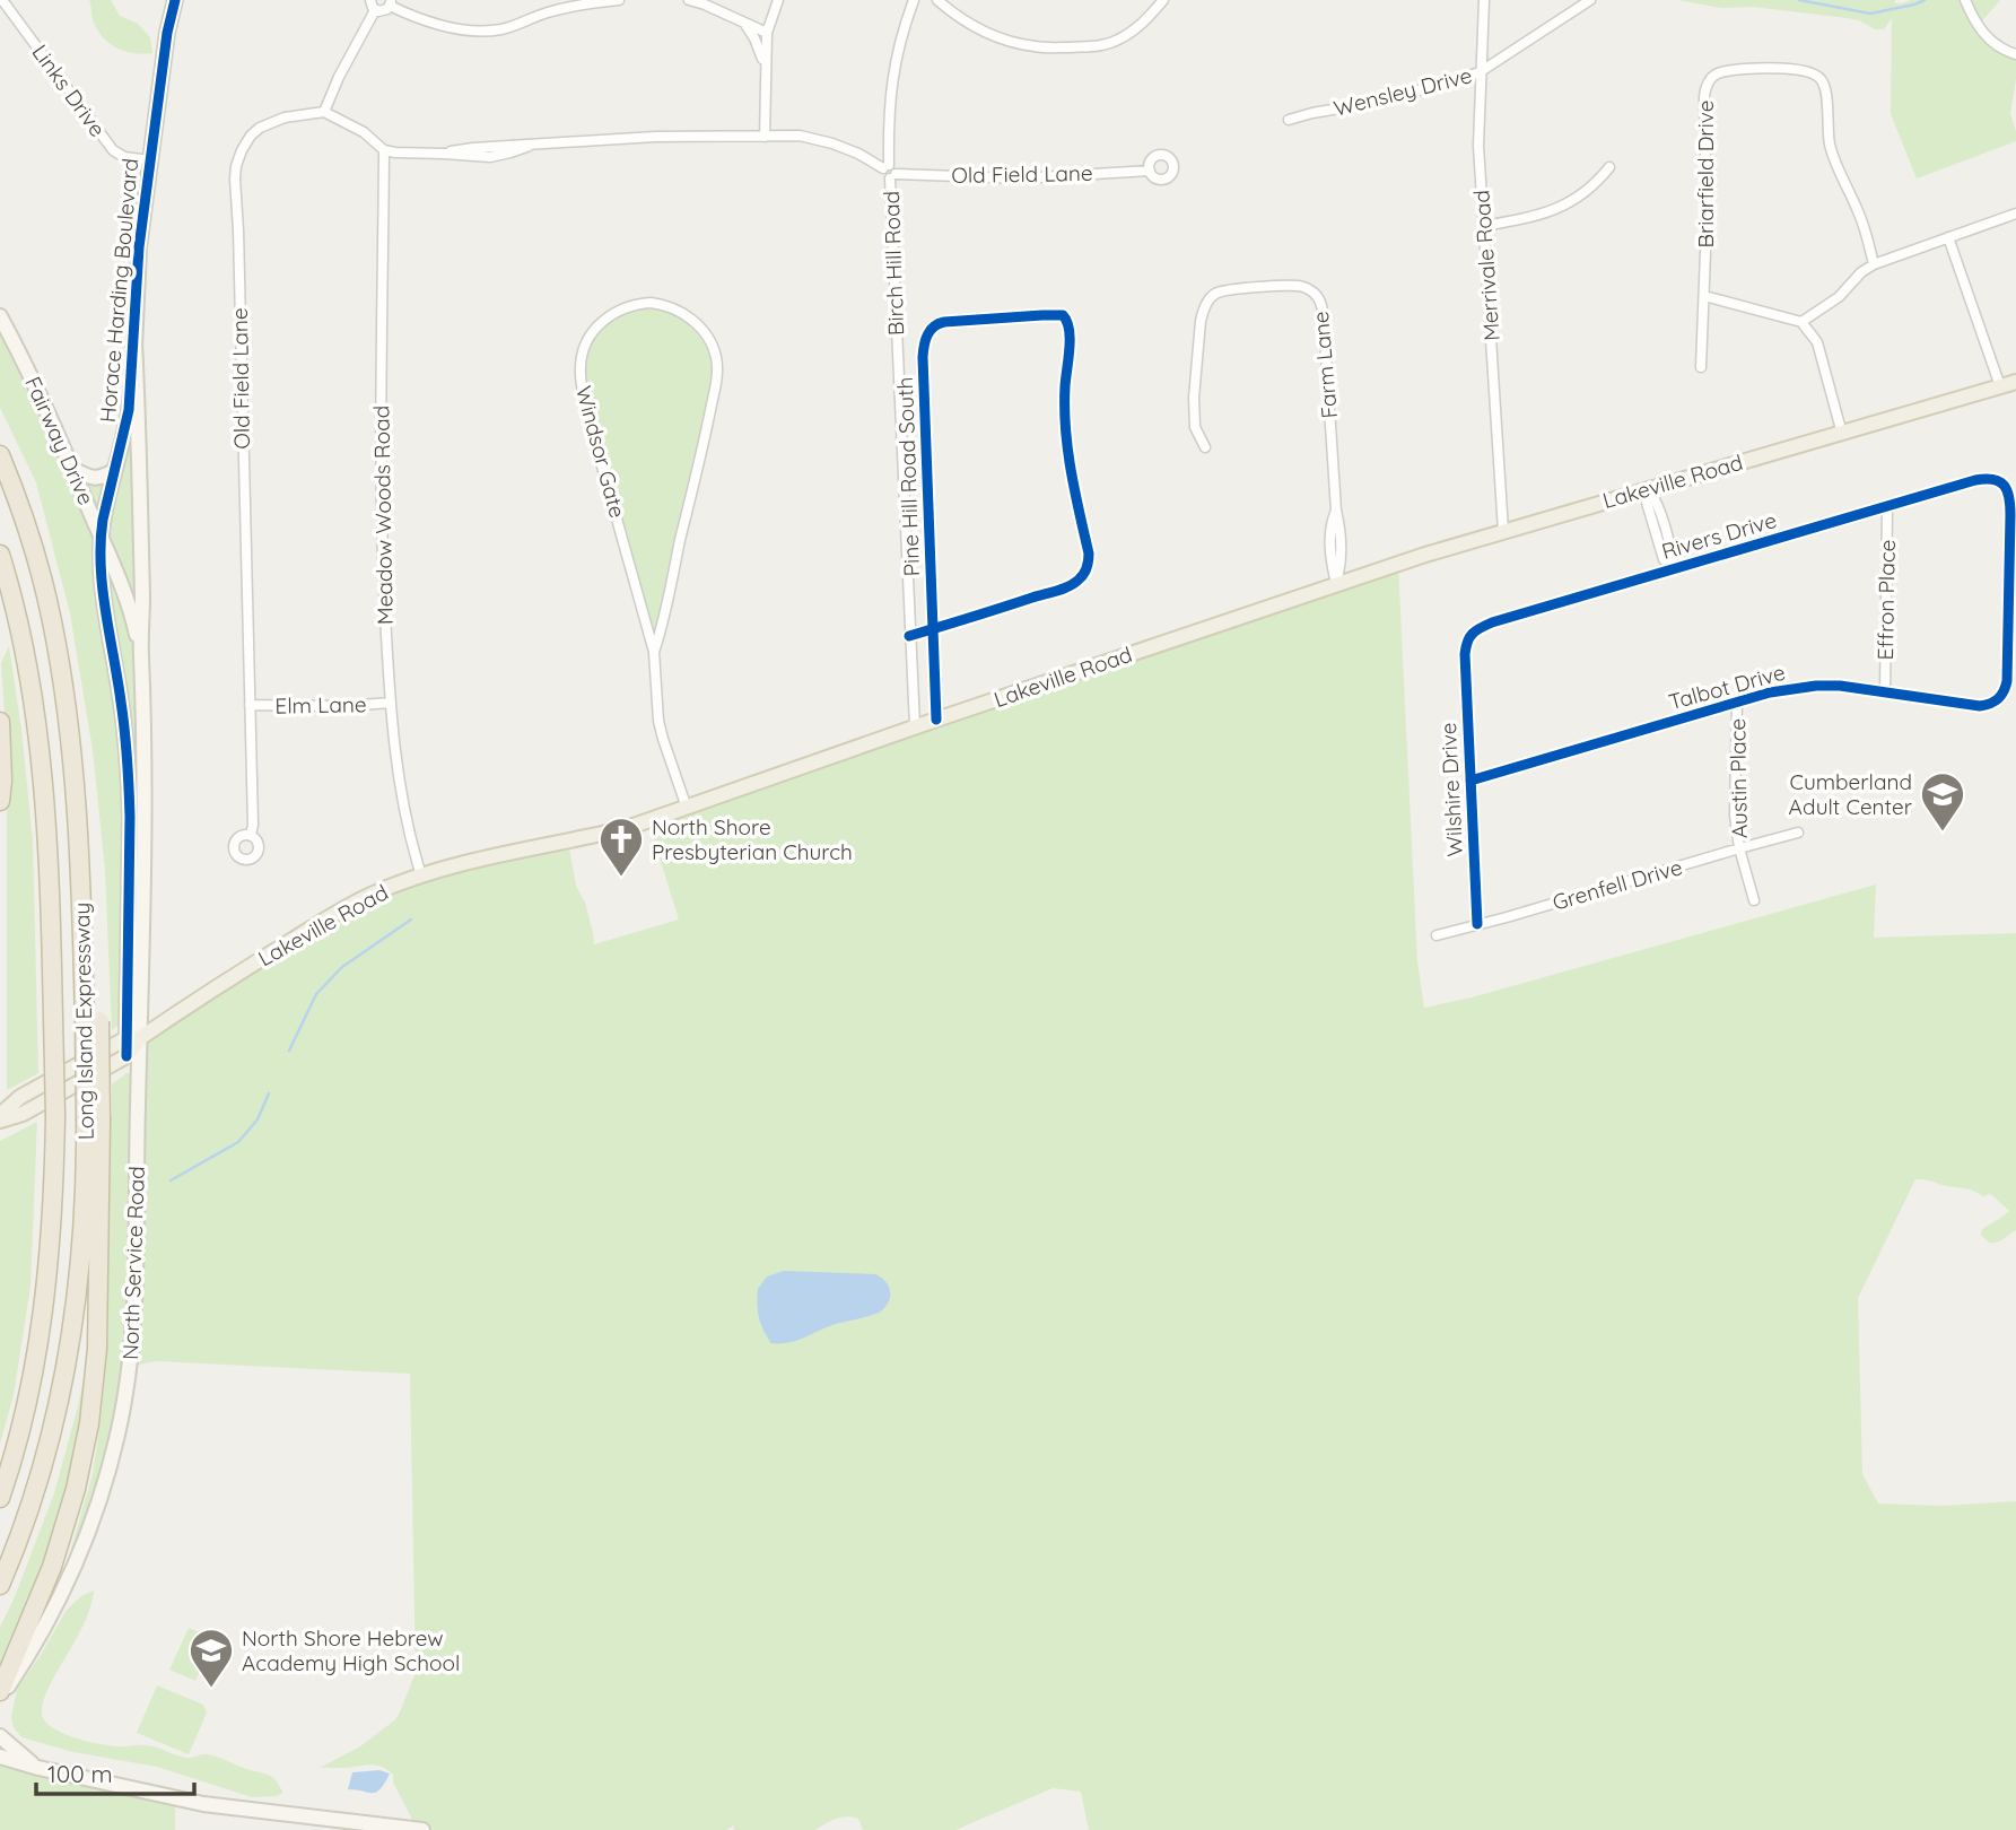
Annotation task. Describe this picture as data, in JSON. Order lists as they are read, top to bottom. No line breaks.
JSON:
{"streets":{"highway":["Long Island Expressway"],"main road":["Horace Harding Boulevard","Fairway Drive","Lakeville Road","North Service Road"],"street":["Links Drive","Wensley Drive","Old Field Lane","Briarfield Drive","Birch Hill Road","Merrivale Road","Farm Lane","Windsor Gate","Pine Hill Road South","Meadow Woods Road","Rivers Drive","Effron Place","Talbot Drive","Elm Lane","Austin Place","Wilshire Drive","Grenfell Drive"]},"crossings":[["Links Drive","Horace Harding Boulevard"],["Wensley Drive","Merrivale Road"],["Old Field Lane","Birch Hill Road"],["Old Field Lane","Elm Lane"],["Birch Hill Road","Lakeville Road"],["Merrivale Road","Lakeville Road"],["Horace Harding Boulevard","Fairway Drive"],["Horace Harding Boulevard","Lakeville Road"],["Horace Harding Boulevard","North Service Road"],["Farm Lane","Lakeville Road"],["Windsor Gate","Lakeville Road"],["Pine Hill Road South","Lakeville Road"],["Lakeville Road","Meadow Woods Road"],["Lakeville Road","North Service Road"],["Meadow Woods Road","Elm Lane"],["Rivers Drive","Effron Place"],["Rivers Drive","Talbot Drive"],["Rivers Drive","Wilshire Drive"],["Effron Place","Talbot Drive"],["Talbot Drive","Austin Place"],["Talbot Drive","Wilshire Drive"],["Austin Place","Grenfell Drive"],["Wilshire Drive","Grenfell Drive"]],"places":{"school or university":["Cumberland Adult Center","North Shore Hebrew Academy High School"],"church":["North Shore Presbyterian Church"]},"scale_bar":"100 m"}
